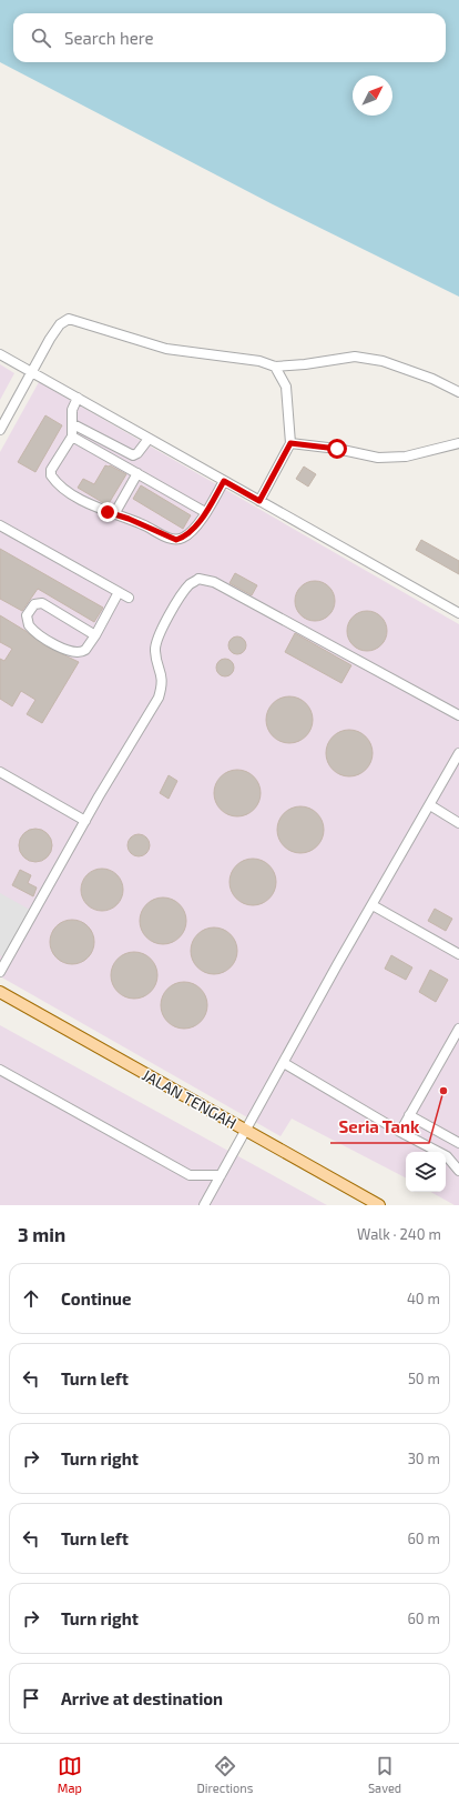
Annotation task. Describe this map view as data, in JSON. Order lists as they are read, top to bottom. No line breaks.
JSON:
{"streets":{"main road":["JALAN TENGAH"]},"places":["Seria Tank"],"north":"top right","page":{"search":"Search here","heading":["3 min","Walk · 240 m"],"list":[["Continue","40 m"],["Turn left","50 m"],["Turn right","30 m"],["Turn left","60 m"],["Turn right","60 m"],"Arrive at destination"],"nav":["Map","Directions","Saved"]}}
